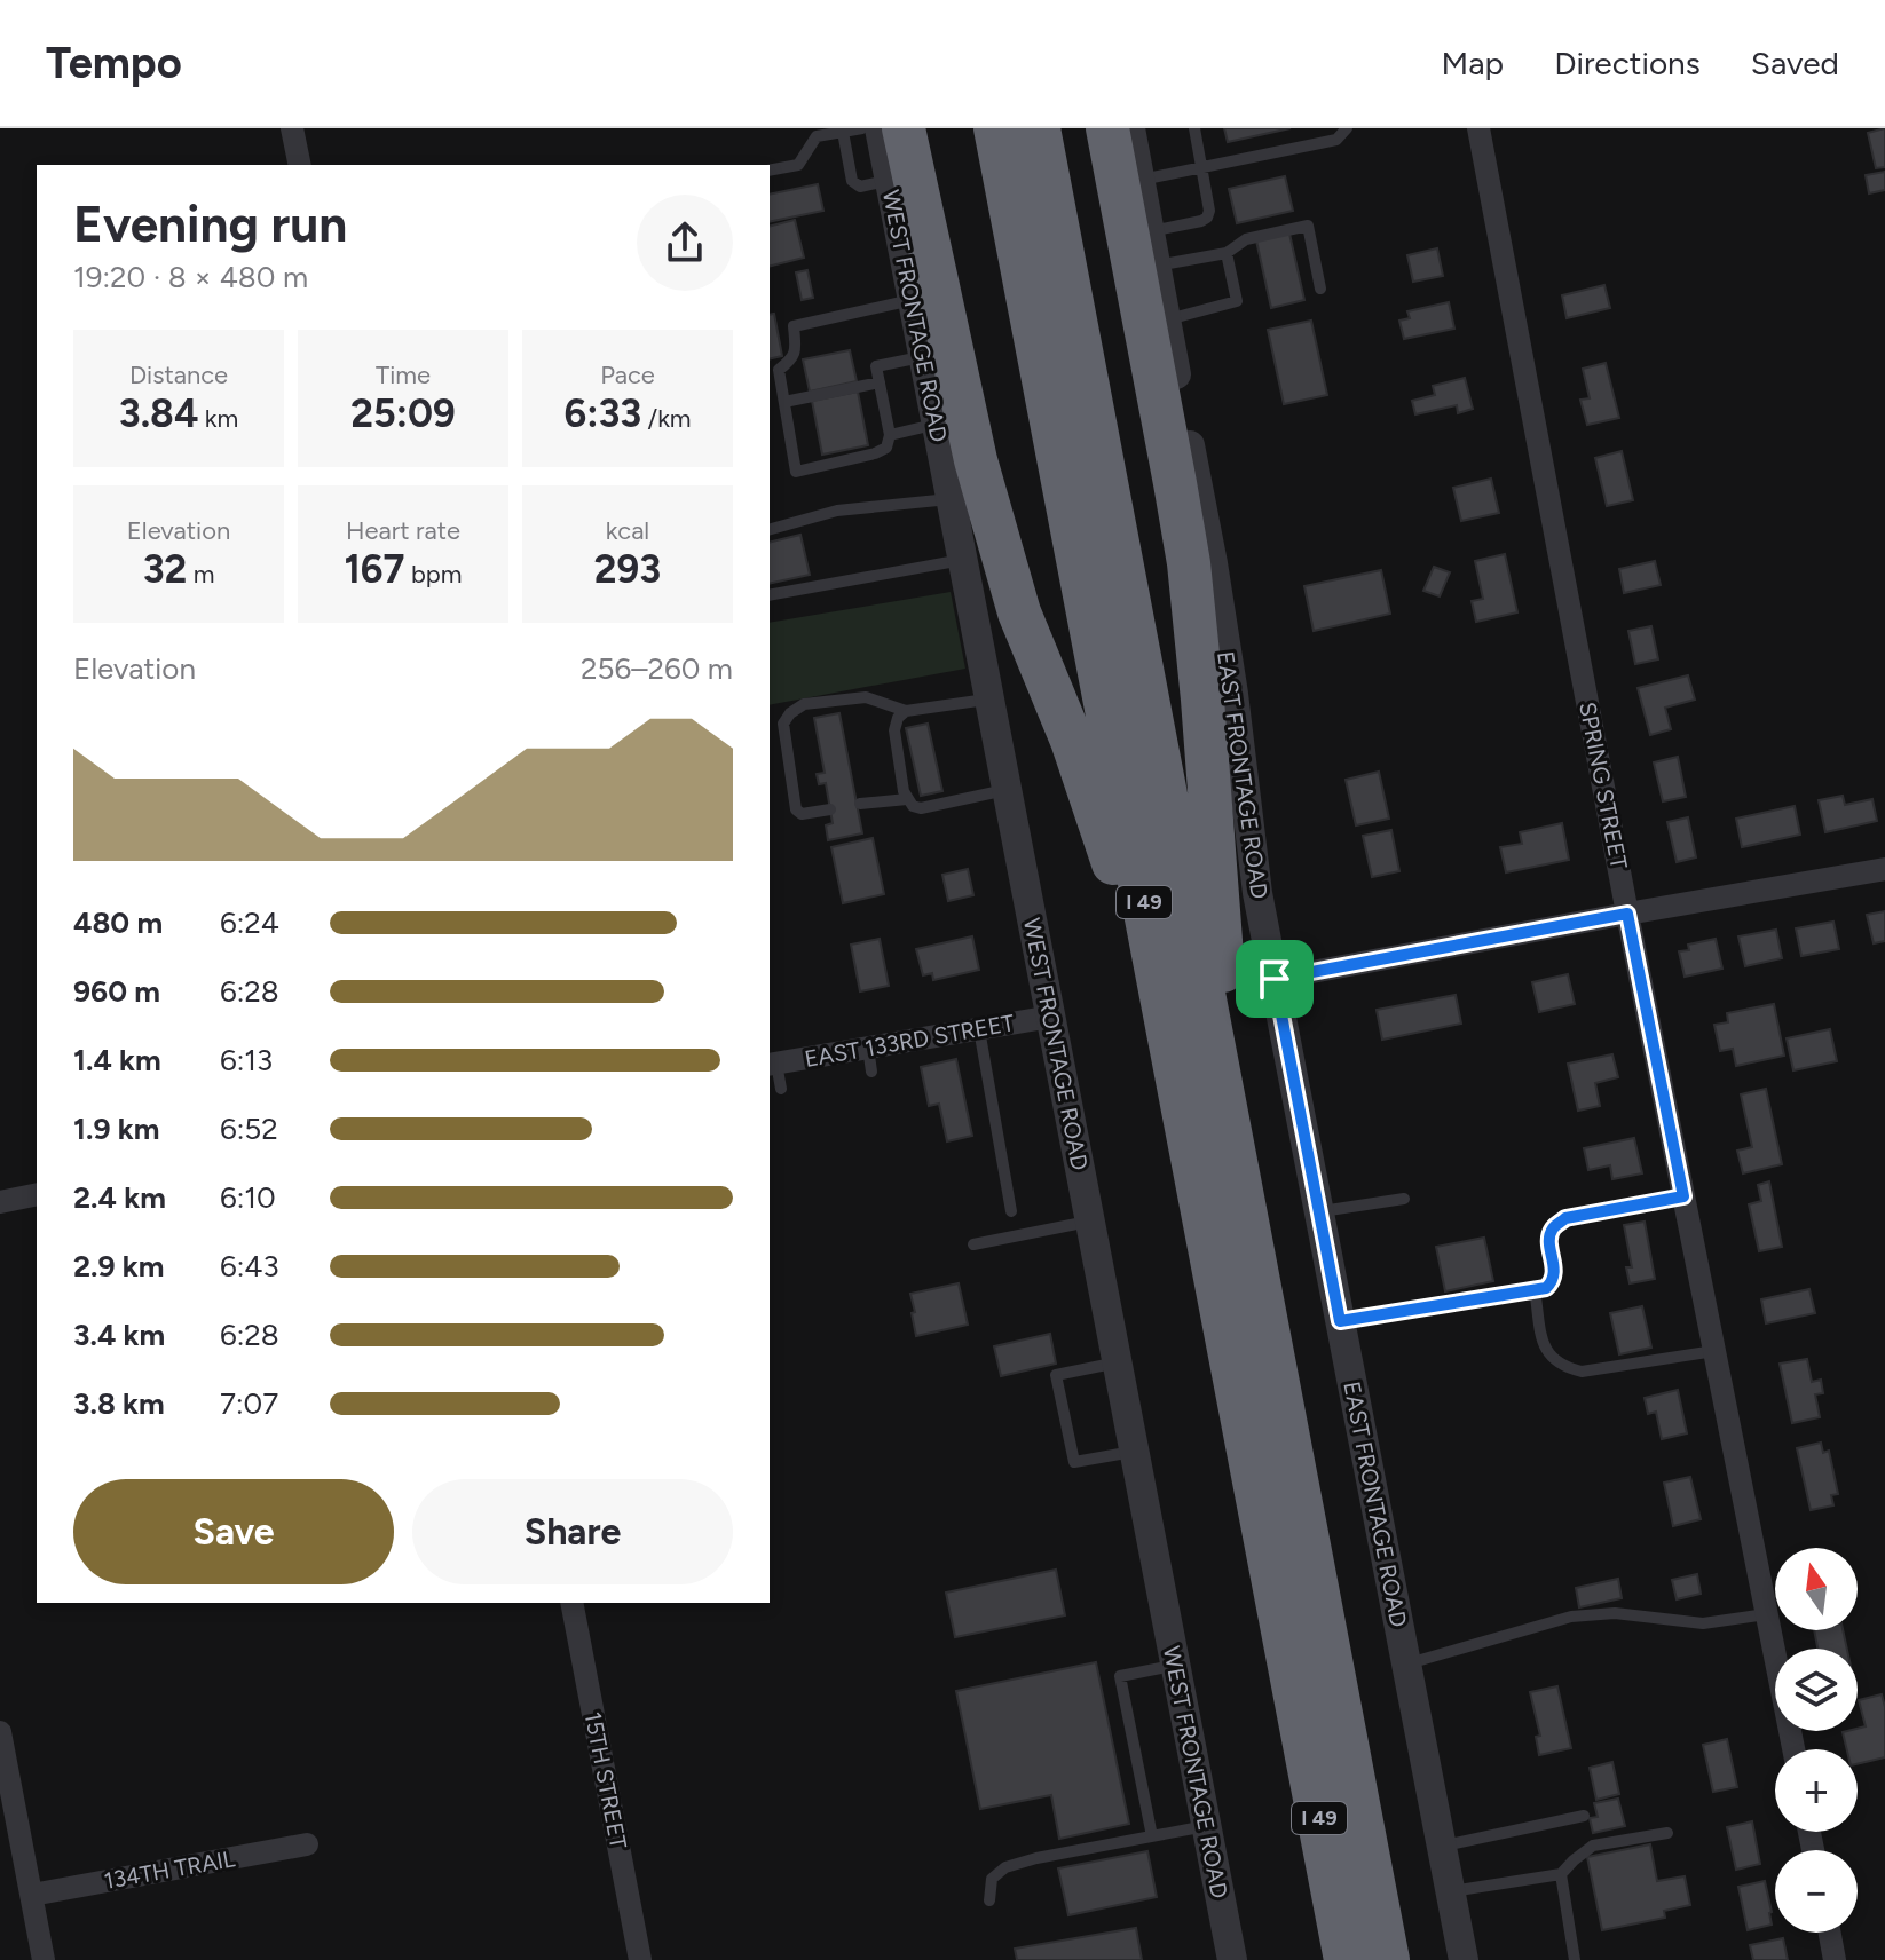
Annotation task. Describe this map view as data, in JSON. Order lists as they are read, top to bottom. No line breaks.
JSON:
{"streets":{"highway":["I 49"],"street":["WEST FRONTAGE ROAD","EAST FRONTAGE ROAD","SPRING STREET","EAST 133RD STREET","15TH STREET","134TH TRAIL"]},"crossings":[["WEST FRONTAGE ROAD","EAST 133RD STREET"]],"north":"top","page":{"header":"Tempo","nav":["Map","Directions","Saved"],"heading":["Evening run","19:20 · 8 × 480 m"],"stats":[["Distance","3.84 km"],["Time","25:09"],["Pace","6:33 /km"],["Elevation","32 m"],["Heart rate","167 bpm"],["kcal","293"]],"chart":["Elevation","256–260 m"],"list":[{"name":"480 m","note":"6:24"},{"name":"960 m","note":"6:28"},{"name":"1.4 km","note":"6:13"},{"name":"1.9 km","note":"6:52"},{"name":"2.4 km","note":"6:10"},{"name":"2.9 km","note":"6:43"},{"name":"3.4 km","note":"6:28"},{"name":"3.8 km","note":"7:07"}],"buttons":["Save","Share"],"map_buttons":["+","−"]}}
